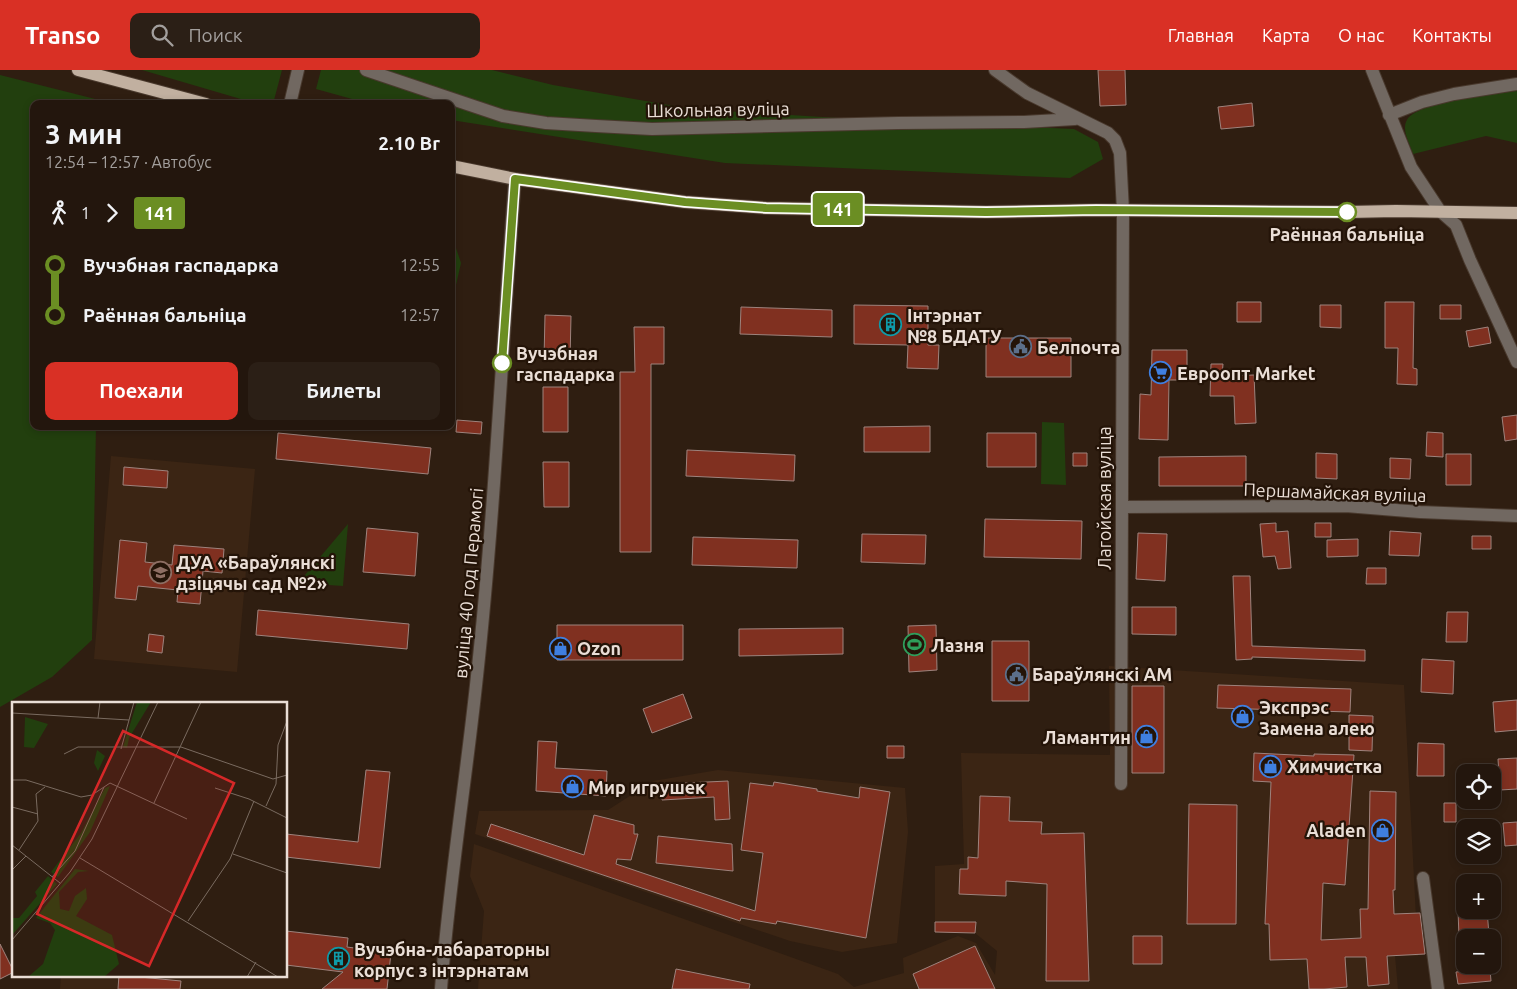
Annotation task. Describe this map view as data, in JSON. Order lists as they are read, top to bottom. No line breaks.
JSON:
{"streets":{"street":["Школьная вуліца","Першамайская вуліца","Лагойская вуліца","вуліца 40 год Перамогі"]},"crossings":[["Школьная вуліца","Лагойская вуліца"],["Першамайская вуліца","Лагойская вуліца"]],"places":{"other":["Раённая бальніца","Вучэбная гаспадарка"],"building":["Інтэрнат №8 БДАТУ","Вучэбна-лабараторны корпус з інтэрнатам"],"public building":["Белпочта","Бараўлянскі АМ"],"supermarket":["Евроопт Market"],"school or university":["ДУА «Бараўлянскі дзіцячы сад №2»"],"sports":["Лазня"],"shop":["Ozon","Экспрэс Замена алею","Ламантин","Химчистка","Мир игрушек","Aladen"]},"lines":["bus line 141"],"page":{"header":"Transo","search":"Поиск","nav":["Главная","Карта","О нас","Контакты"],"on_map":"141","heading":["3 мин","12:54 – 12:57 · Автобус","2.10 Br"],"legs":["1","141"],"list":[{"name":"Вучэбная гаспадарка","value":"12:55"},{"name":"Раённая бальніца","value":"12:57"}],"buttons":["Поехали","Билеты"],"map_buttons":["+","−"]}}
